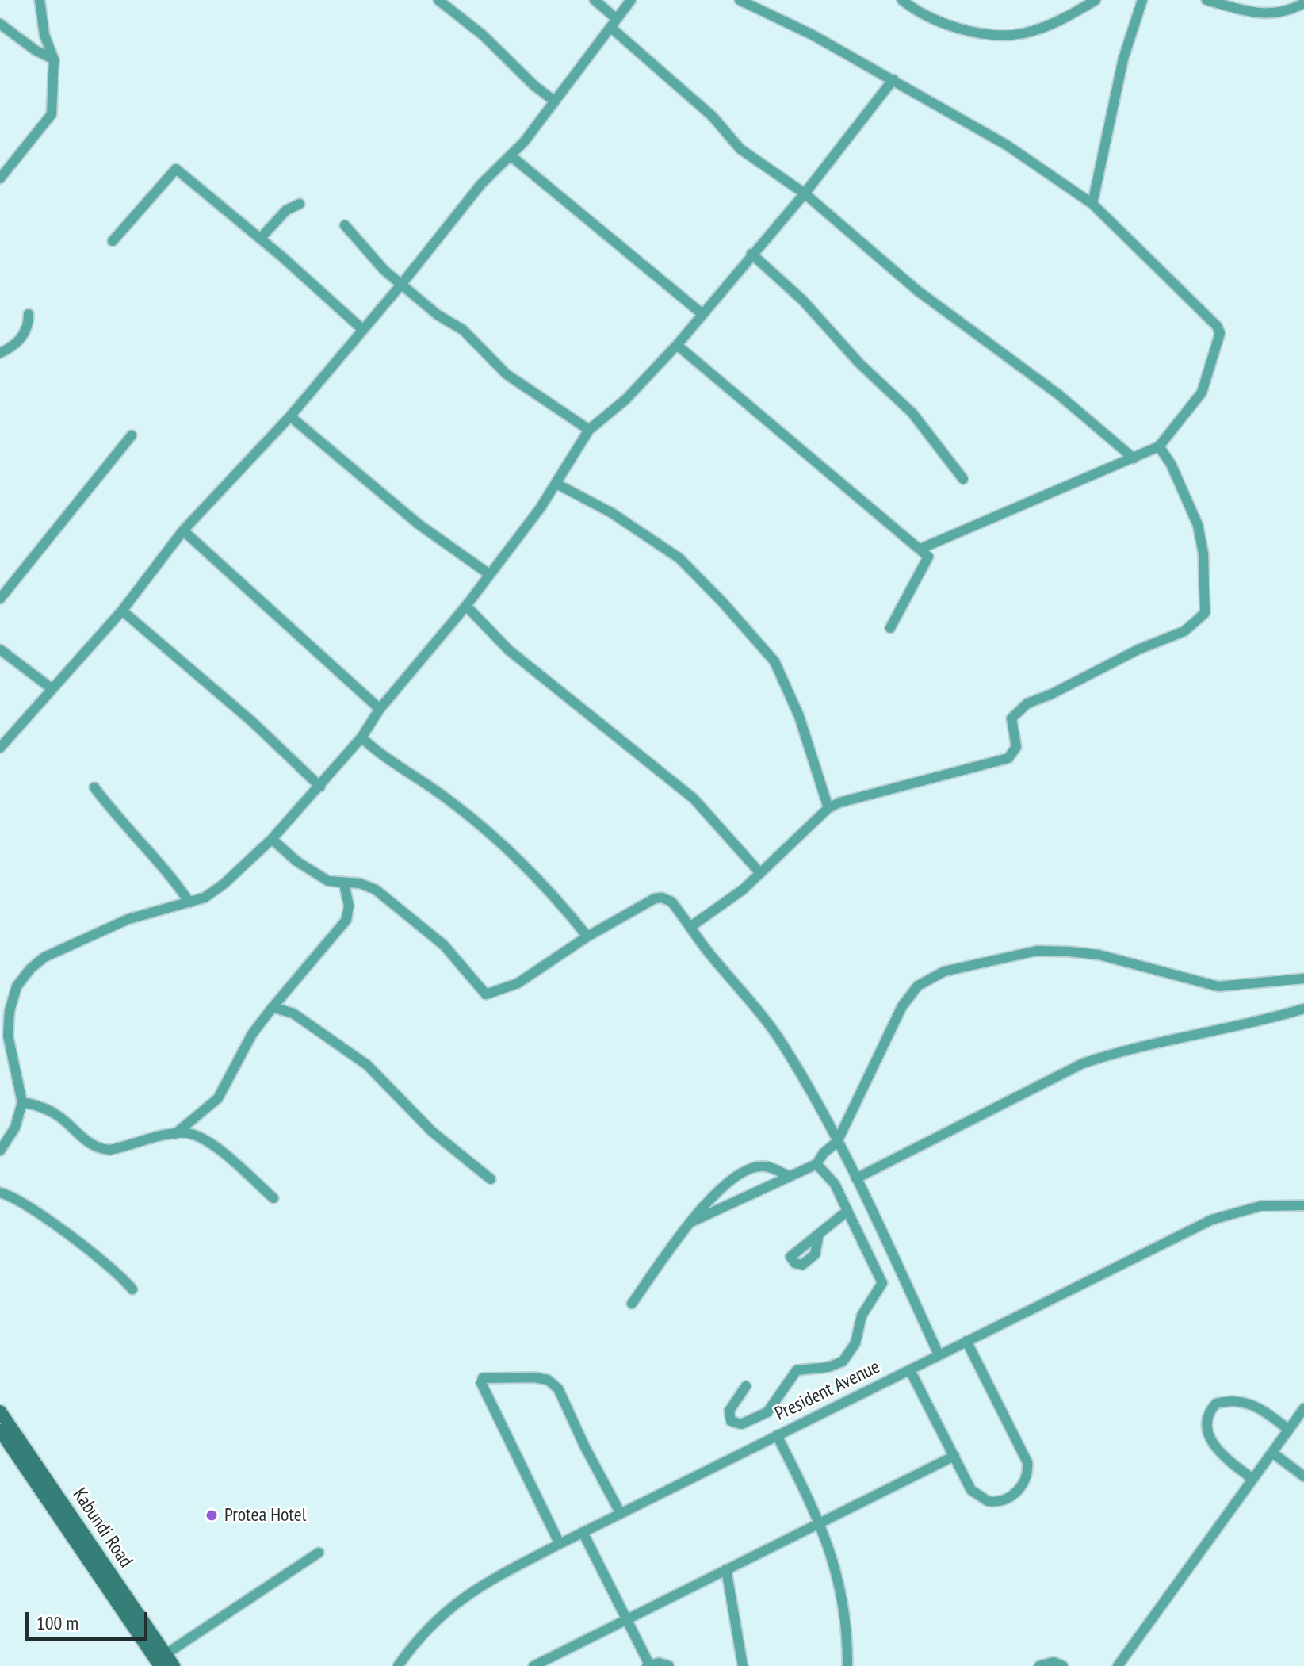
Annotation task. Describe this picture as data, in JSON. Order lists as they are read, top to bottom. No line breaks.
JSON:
{"streets":{"street":["President Avenue","Kabundi Road"]},"places":["Protea Hotel"],"scale_bar":"100 m"}
